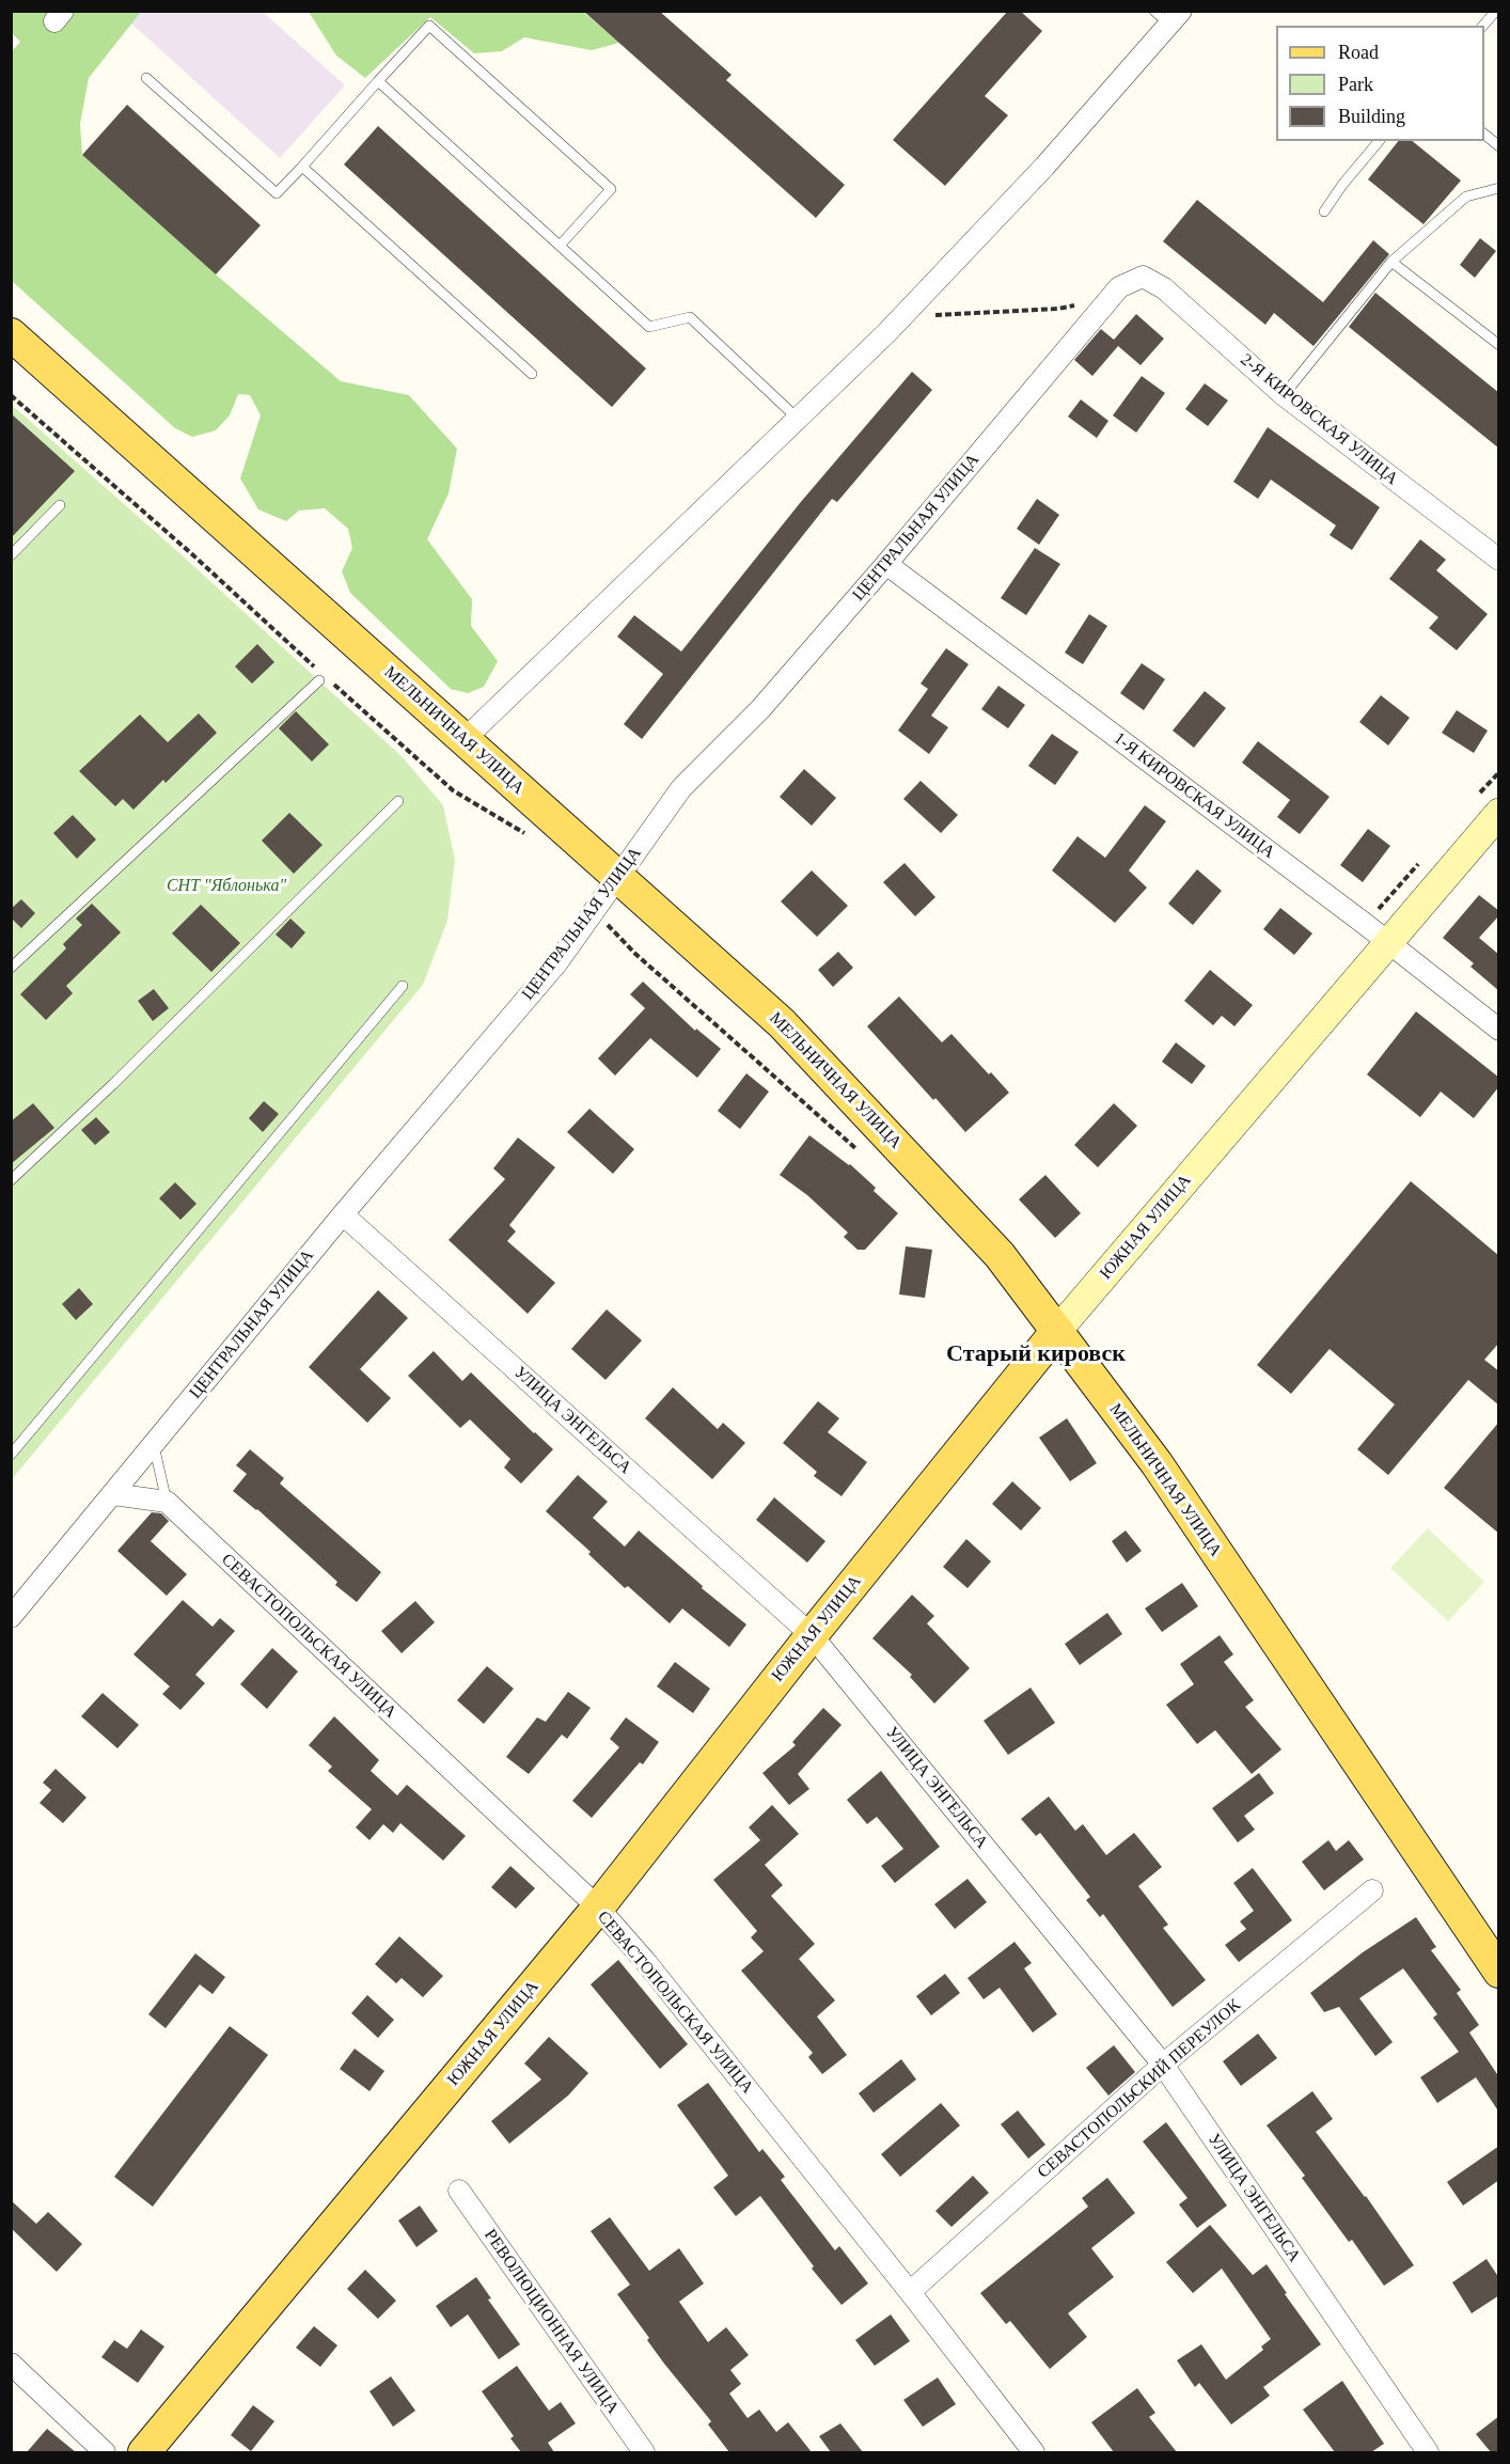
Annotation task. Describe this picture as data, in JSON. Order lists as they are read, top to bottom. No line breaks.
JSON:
{"streets":{"main road":["МЕЛЬНИЧНАЯ УЛИЦА","ЮЖНАЯ УЛИЦА"],"street":["2-Я КИРОВСКАЯ УЛИЦА","ЦЕНТРАЛЬНАЯ УЛИЦА","1-Я КИРОВСКАЯ УЛИЦА","УЛИЦА ЭНГЕЛЬСА","СЕВАСТОПОЛЬСКАЯ УЛИЦА","СЕВАСТОПОЛЬСКИЙ ПЕРЕУЛОК","РЕВОЛЮЦИОННАЯ УЛИЦА"]},"crossings":[["2-Я КИРОВСКАЯ УЛИЦА","ЦЕНТРАЛЬНАЯ УЛИЦА"],["ЦЕНТРАЛЬНАЯ УЛИЦА","МЕЛЬНИЧНАЯ УЛИЦА"],["ЦЕНТРАЛЬНАЯ УЛИЦА","1-Я КИРОВСКАЯ УЛИЦА"],["ЦЕНТРАЛЬНАЯ УЛИЦА","УЛИЦА ЭНГЕЛЬСА"],["МЕЛЬНИЧНАЯ УЛИЦА","ЮЖНАЯ УЛИЦА"],["1-Я КИРОВСКАЯ УЛИЦА","ЮЖНАЯ УЛИЦА"],["ЮЖНАЯ УЛИЦА","УЛИЦА ЭНГЕЛЬСА"],["ЮЖНАЯ УЛИЦА","СЕВАСТОПОЛЬСКАЯ УЛИЦА"],["УЛИЦА ЭНГЕЛЬСА","СЕВАСТОПОЛЬСКИЙ ПЕРЕУЛОК"],["СЕВАСТОПОЛЬСКАЯ УЛИЦА","СЕВАСТОПОЛЬСКИЙ ПЕРЕУЛОК"]],"districts":["Старый кировск"],"parks":["СНТ \"Яблонька\""],"legend":["Road","Park","Building"]}
